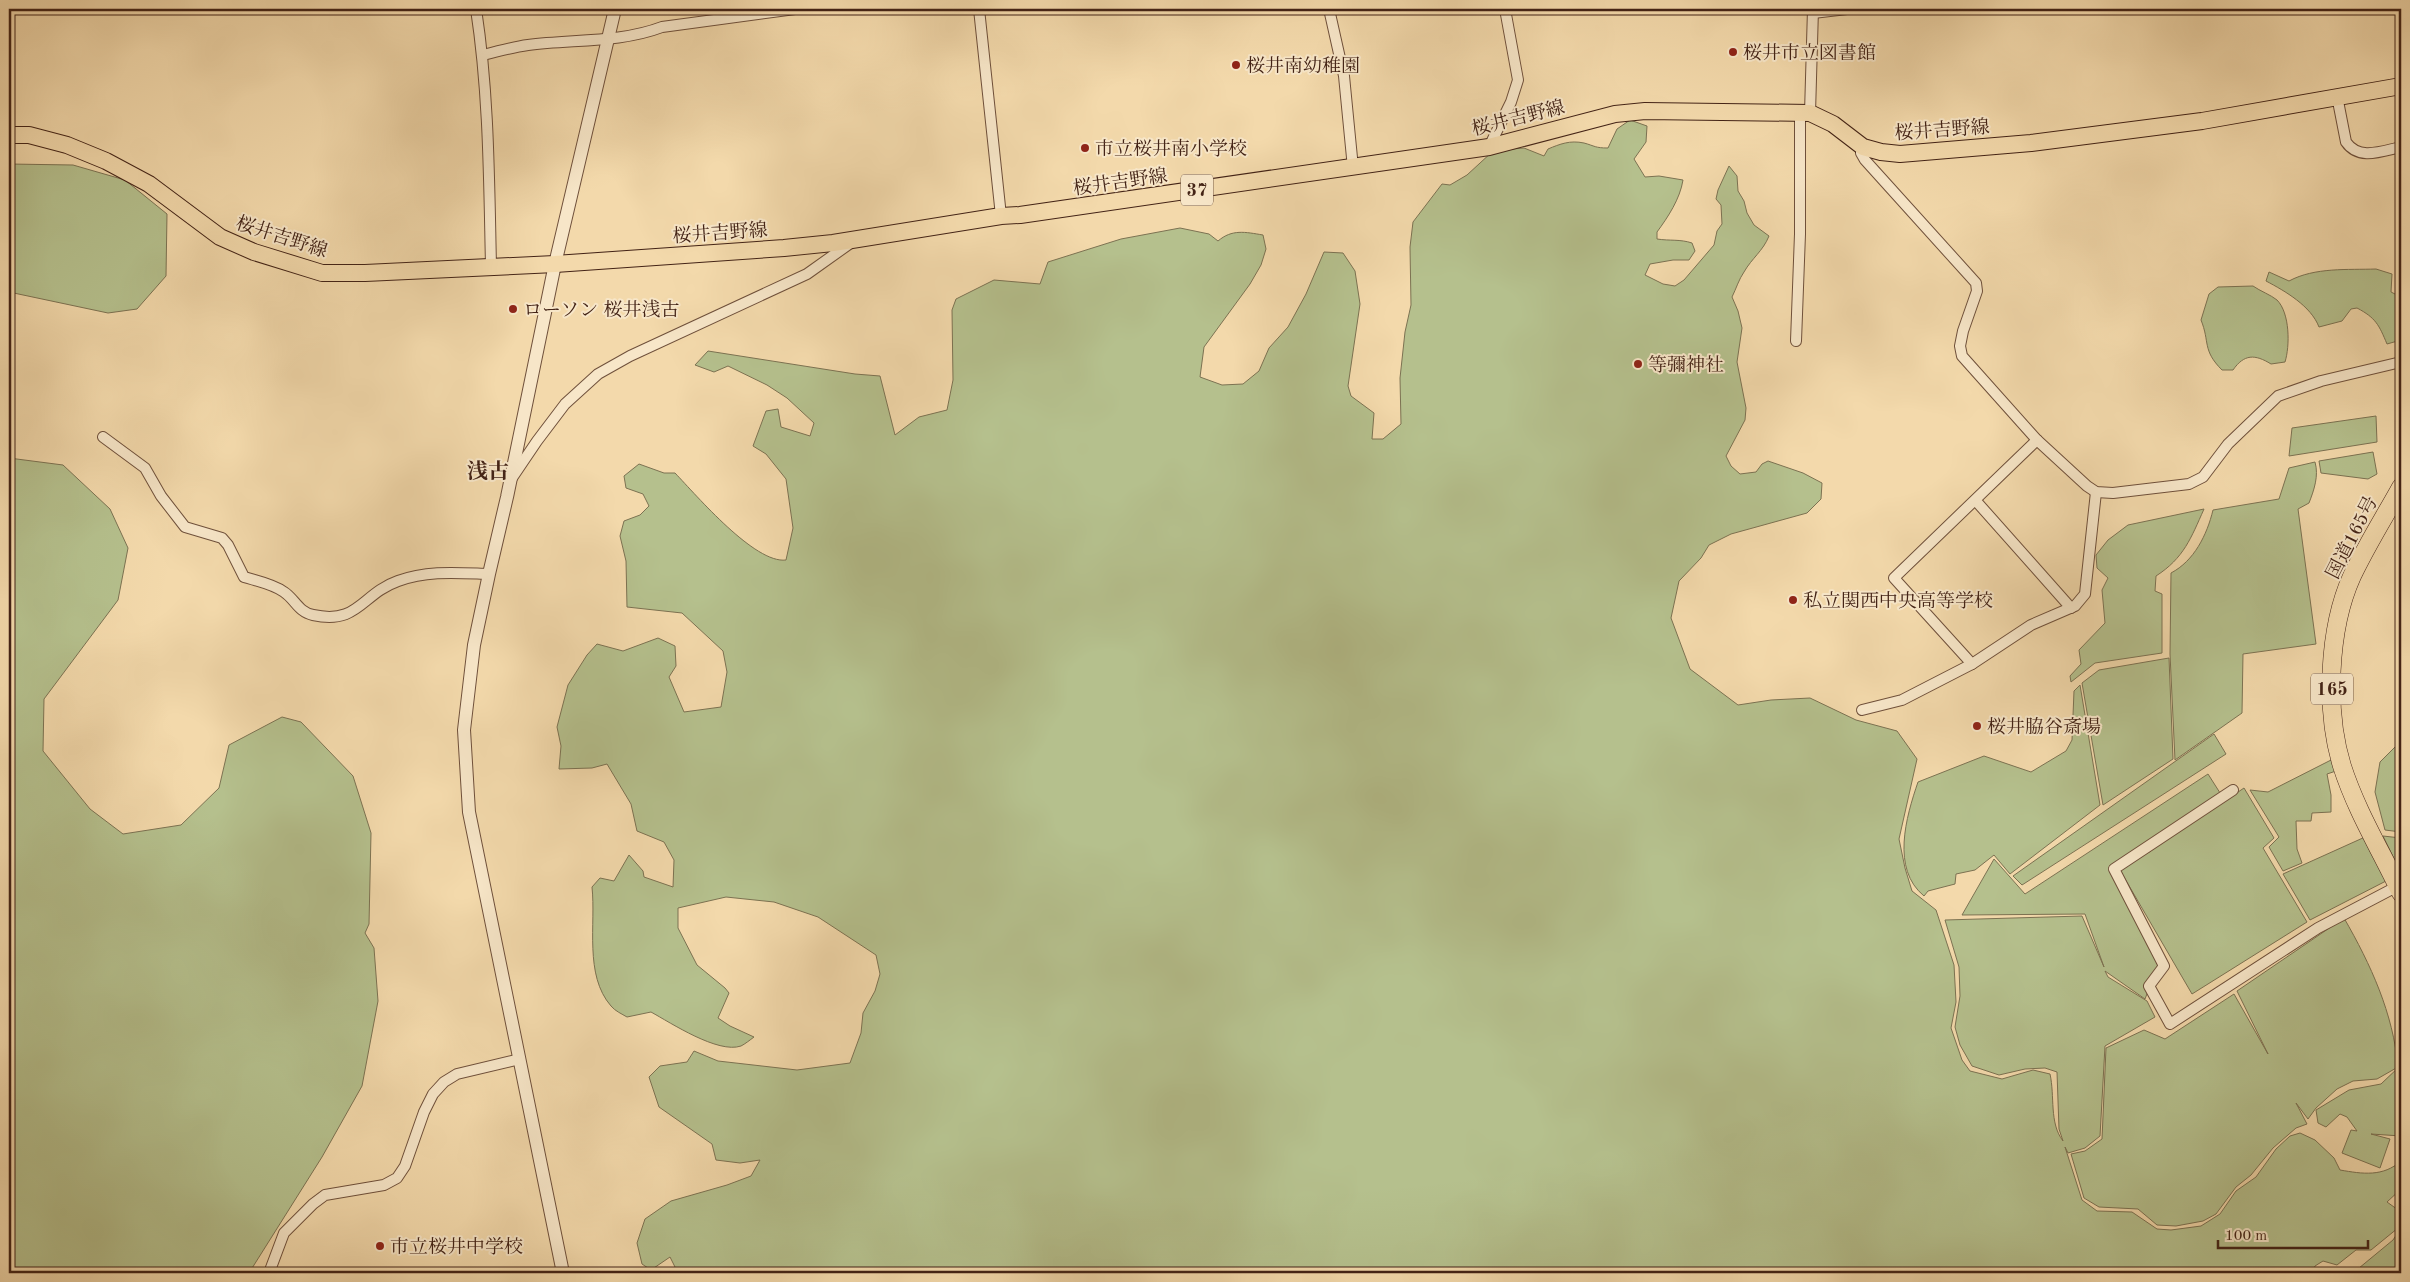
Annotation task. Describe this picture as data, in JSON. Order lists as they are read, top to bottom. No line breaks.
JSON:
{"streets":{"highway":["国道165号","165"],"main road":["桜井吉野線","37"]},"districts":["浅古"],"places":["桜井市立図書館","桜井南幼稚園","市立桜井南小学校","ローソン 桜井浅古","等彌神社","私立関西中央高等学校","桜井脇谷斎場","市立桜井中学校"],"scale_bar":"100 m"}
